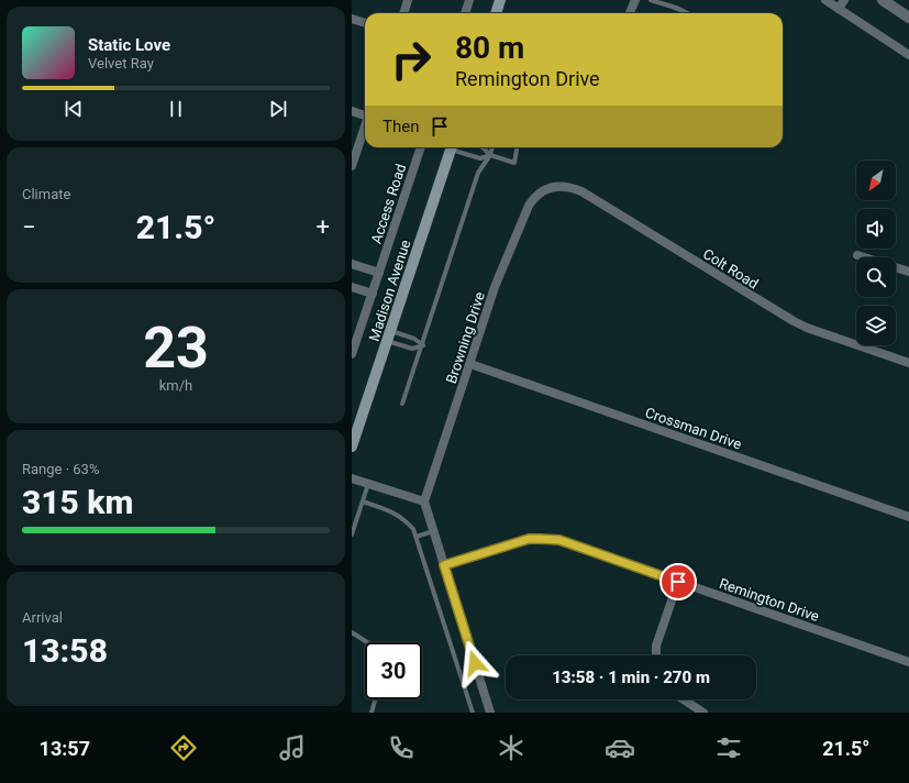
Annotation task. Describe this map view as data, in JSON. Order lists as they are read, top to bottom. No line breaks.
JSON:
{"streets":{"main road":["Madison Avenue"],"street":["Access Road","Colt Road","Browning Drive","Crossman Drive","Remington Drive"]},"crossings":[["Colt Road","Browning Drive"],["Browning Drive","Crossman Drive"]],"north":"bottom left","page":{"turn":["80 m","Remington Drive"],"song":["Static Love","Velvet Ray"],"then":"Then","tile":["Climate",["23","km/h"],["Range · 63%","315 km"],["Arrival","13:58"]],"heat":["−","21.5°","+"],"limit":"30","trip":"13:58 · 1 min · 270 m","tabs":["13:57","21.5°"]}}
